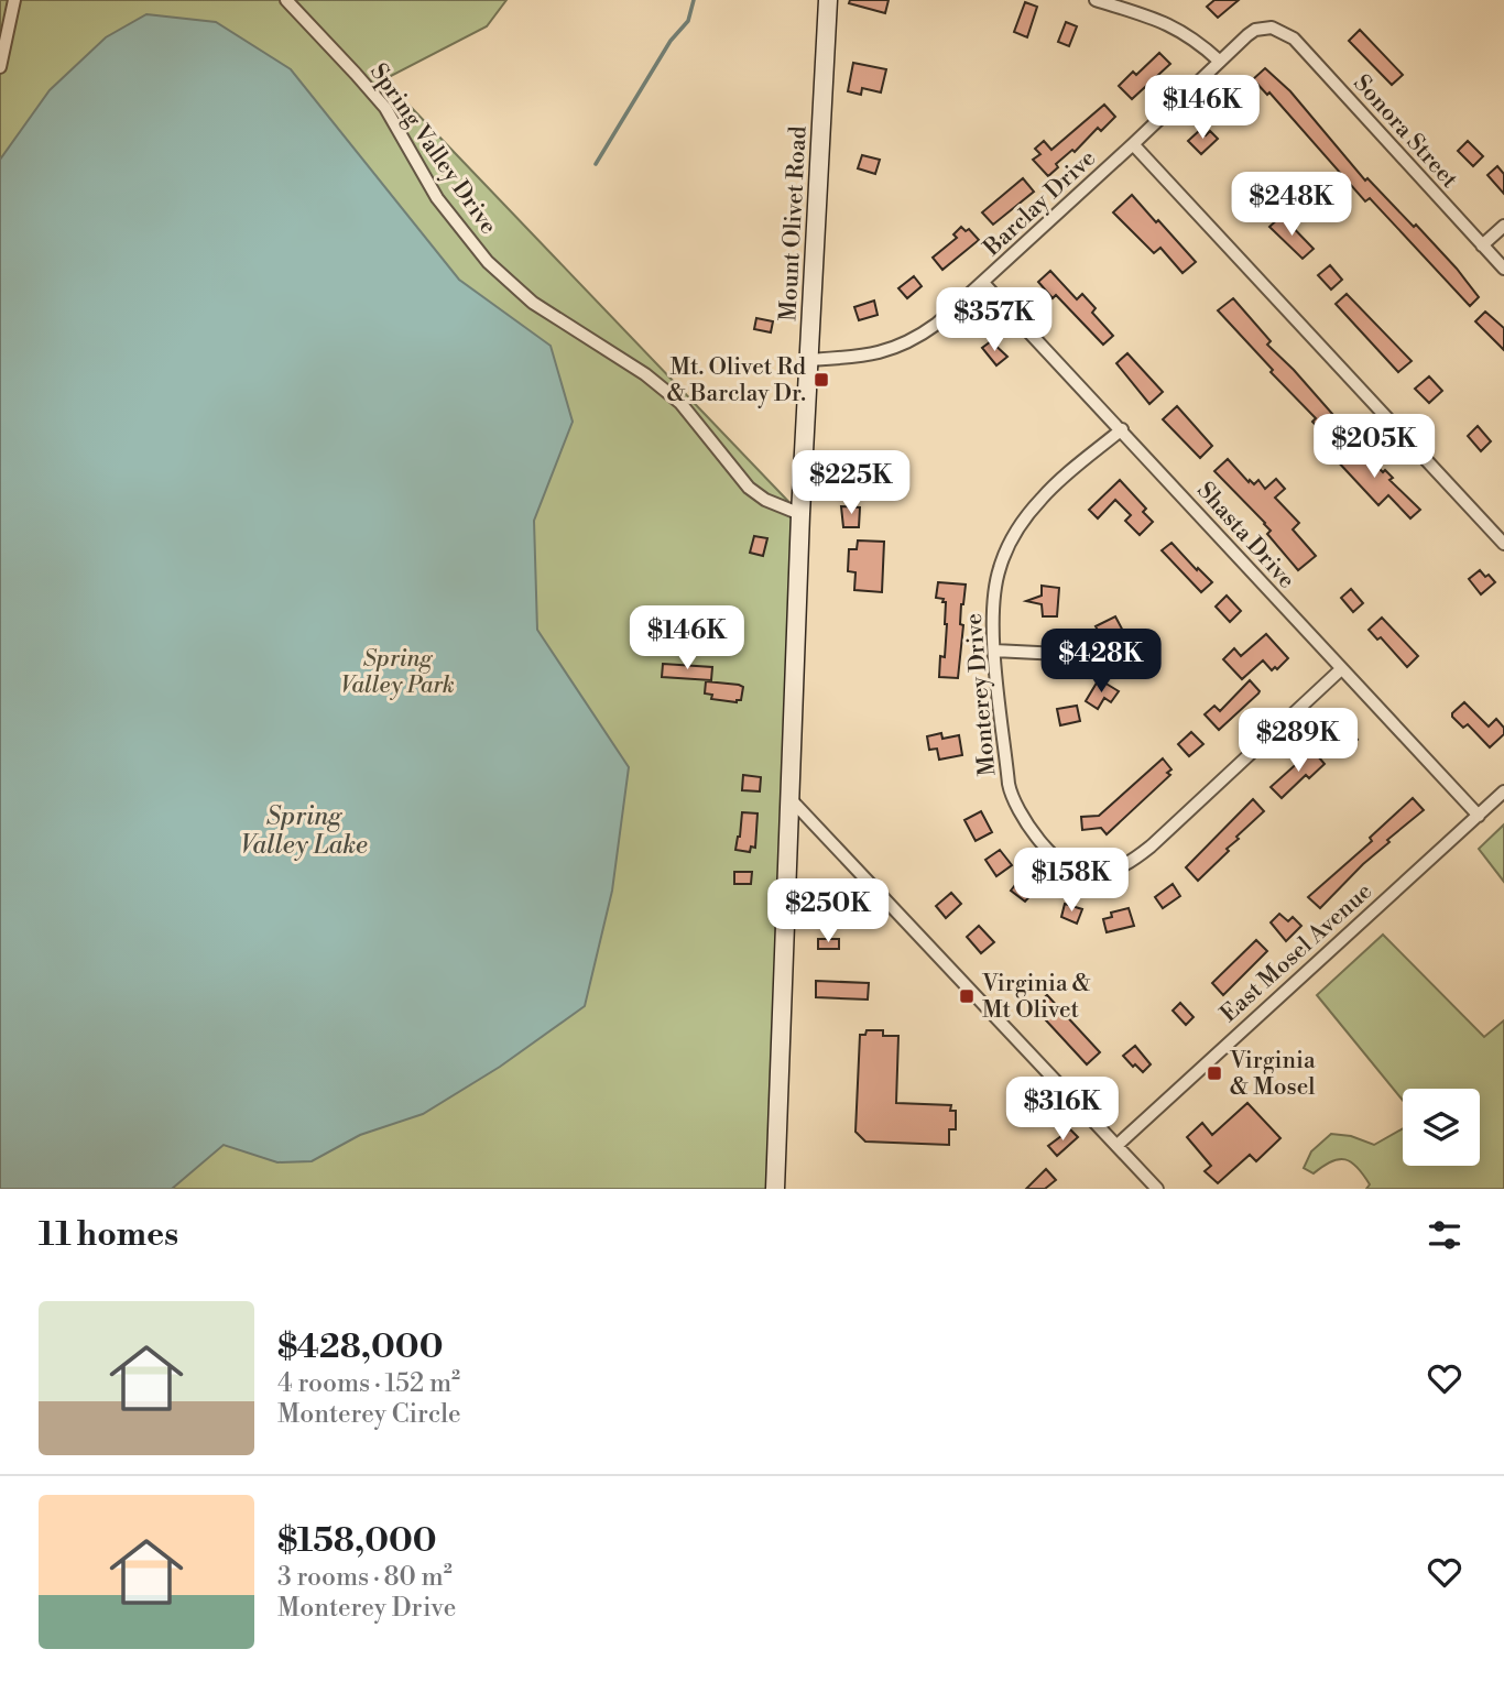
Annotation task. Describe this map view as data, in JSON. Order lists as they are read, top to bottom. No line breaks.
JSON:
{"streets":{"street":["Sonora Street","Spring Valley Drive","Barclay Drive","Mount Olivet Road","Shasta Drive","Monterey Drive","East Mosel Avenue"]},"crossings":[["Sonora Street","Barclay Drive"],["Spring Valley Drive","Mount Olivet Road"],["Barclay Drive","Mount Olivet Road"],["Barclay Drive","Shasta Drive"],["Shasta Drive","Monterey Drive"],["Shasta Drive","East Mosel Avenue"]],"water":["Spring Valley Lake"],"parks":["Spring Valley Park"],"places":{"transit":["Mt. Olivet Rd & Barclay Dr.","Virginia & Mt Olivet","Virginia & Mosel"]},"page":{"price":["$146K","$248K","$357K","$205K","$225K","$146K","$428K","$289K","$158K","$250K","$316K"],"heading":"11 homes","list":[{"name":"$428,000","note":"4 rooms · 152 m² · Monterey Circle"},{"name":"$158,000","note":"3 rooms · 80 m² · Monterey Drive"}]}}
